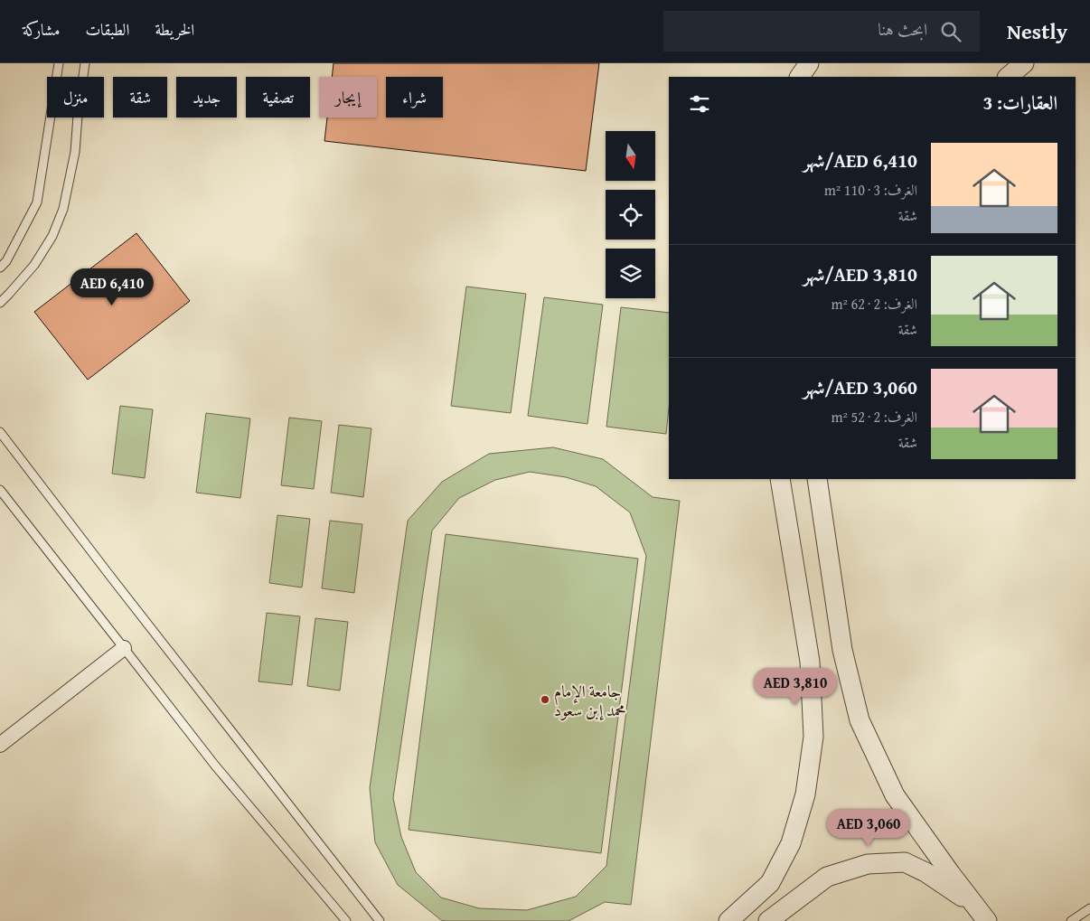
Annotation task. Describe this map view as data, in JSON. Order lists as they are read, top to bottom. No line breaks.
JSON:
{"places":["جامعة الإمام محمد إبن سعود"],"north":"bottom","page":{"header":"Nestly","search":"ابحث هنا","nav":["الخريطة","الطبقات","مشاركة"],"chip":["شراء","إيجار","تصفية","جديد","شقة","منزل"],"heading":"العقارات: 3","list":[{"name":"AED 6,410/شهر","note":"الغرف: 3 · 110 m² · شقة"},{"name":"AED 3,810/شهر","note":"الغرف: 2 · 62 m² · شقة"},{"name":"AED 3,060/شهر","note":"الغرف: 2 · 52 m² · شقة"}],"price":["AED 6,410","AED 3,810","AED 3,060"]}}
